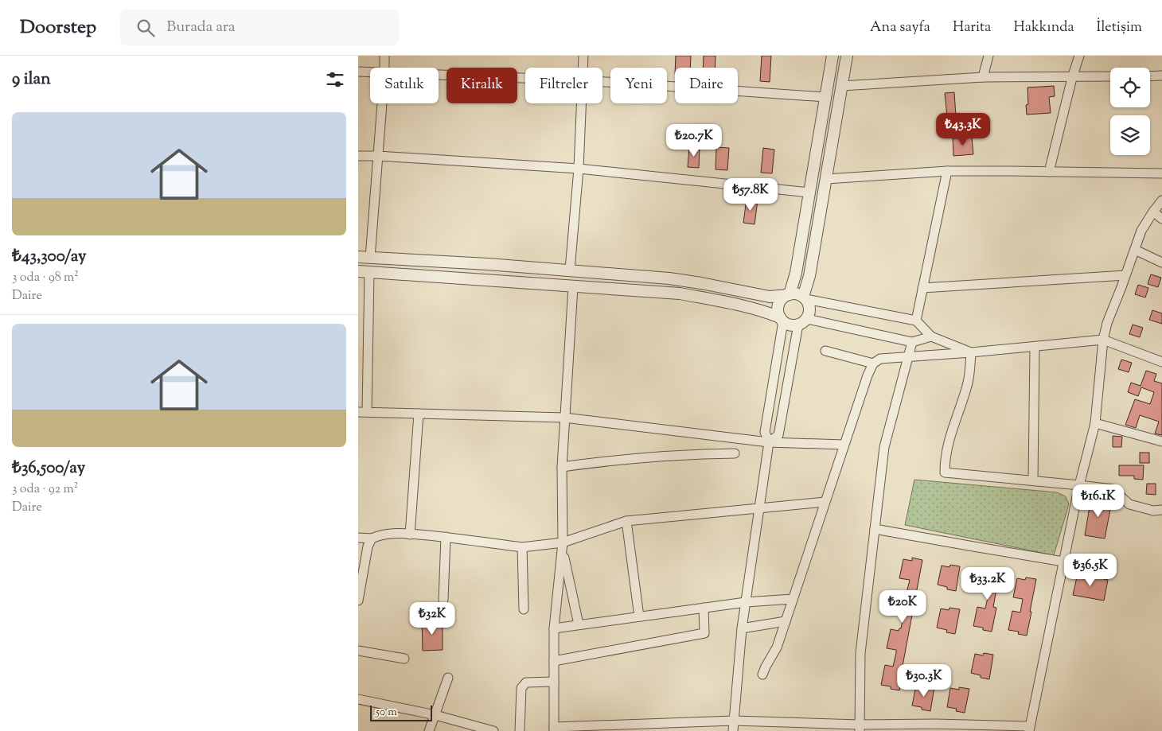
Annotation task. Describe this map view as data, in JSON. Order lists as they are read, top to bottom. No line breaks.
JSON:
{"scale_bar":"50 m","page":{"header":"Doorstep","search":"Burada ara","nav":["Ana sayfa","Harita","Hakkında","İletişim"],"heading":"9 ilan","chip":["Satılık","Kiralık","Filtreler","Yeni","Daire"],"list":[{"name":"₺43,300/ay","note":"3 oda · 98 m² · Daire"},{"name":"₺36,500/ay","note":"3 oda · 92 m² · Daire"}],"price":["₺43.3K","₺20.7K","₺57.8K","₺16.1K","₺36.5K","₺33.2K","₺20K","₺32K","₺30.3K"],"scale":"50 m"}}
